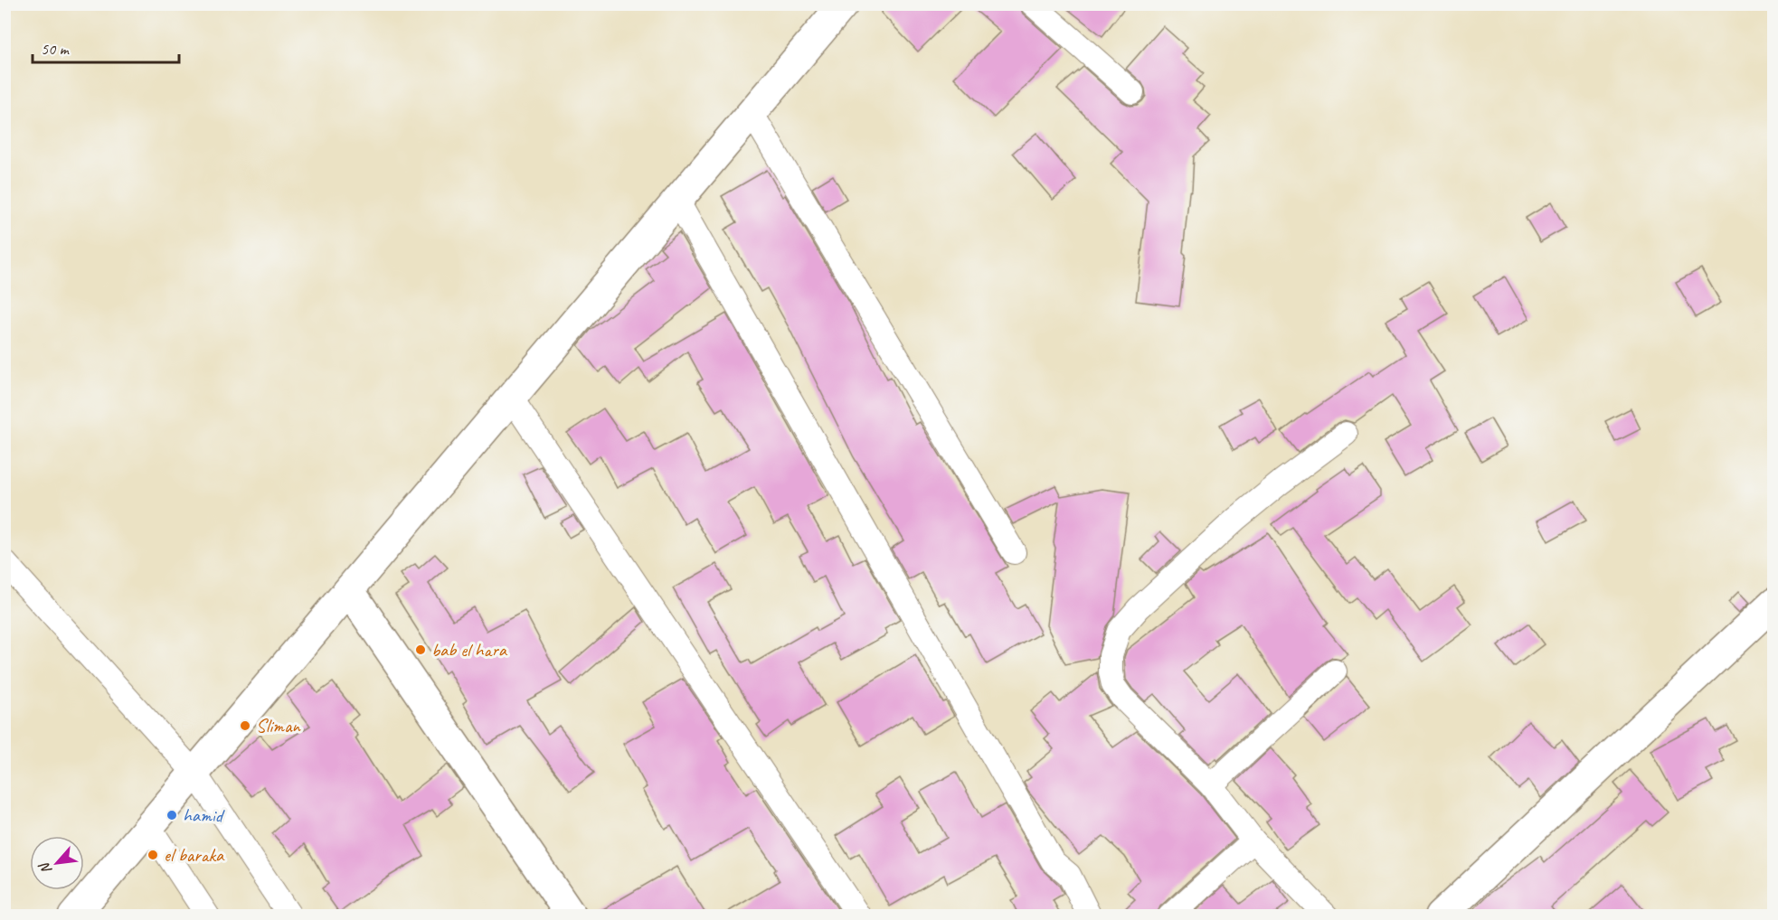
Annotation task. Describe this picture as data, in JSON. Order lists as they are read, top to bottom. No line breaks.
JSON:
{"places":["bab el hara","Sliman","hamid","el baraka"],"scale_bar":"50 m","north":"bottom left"}
